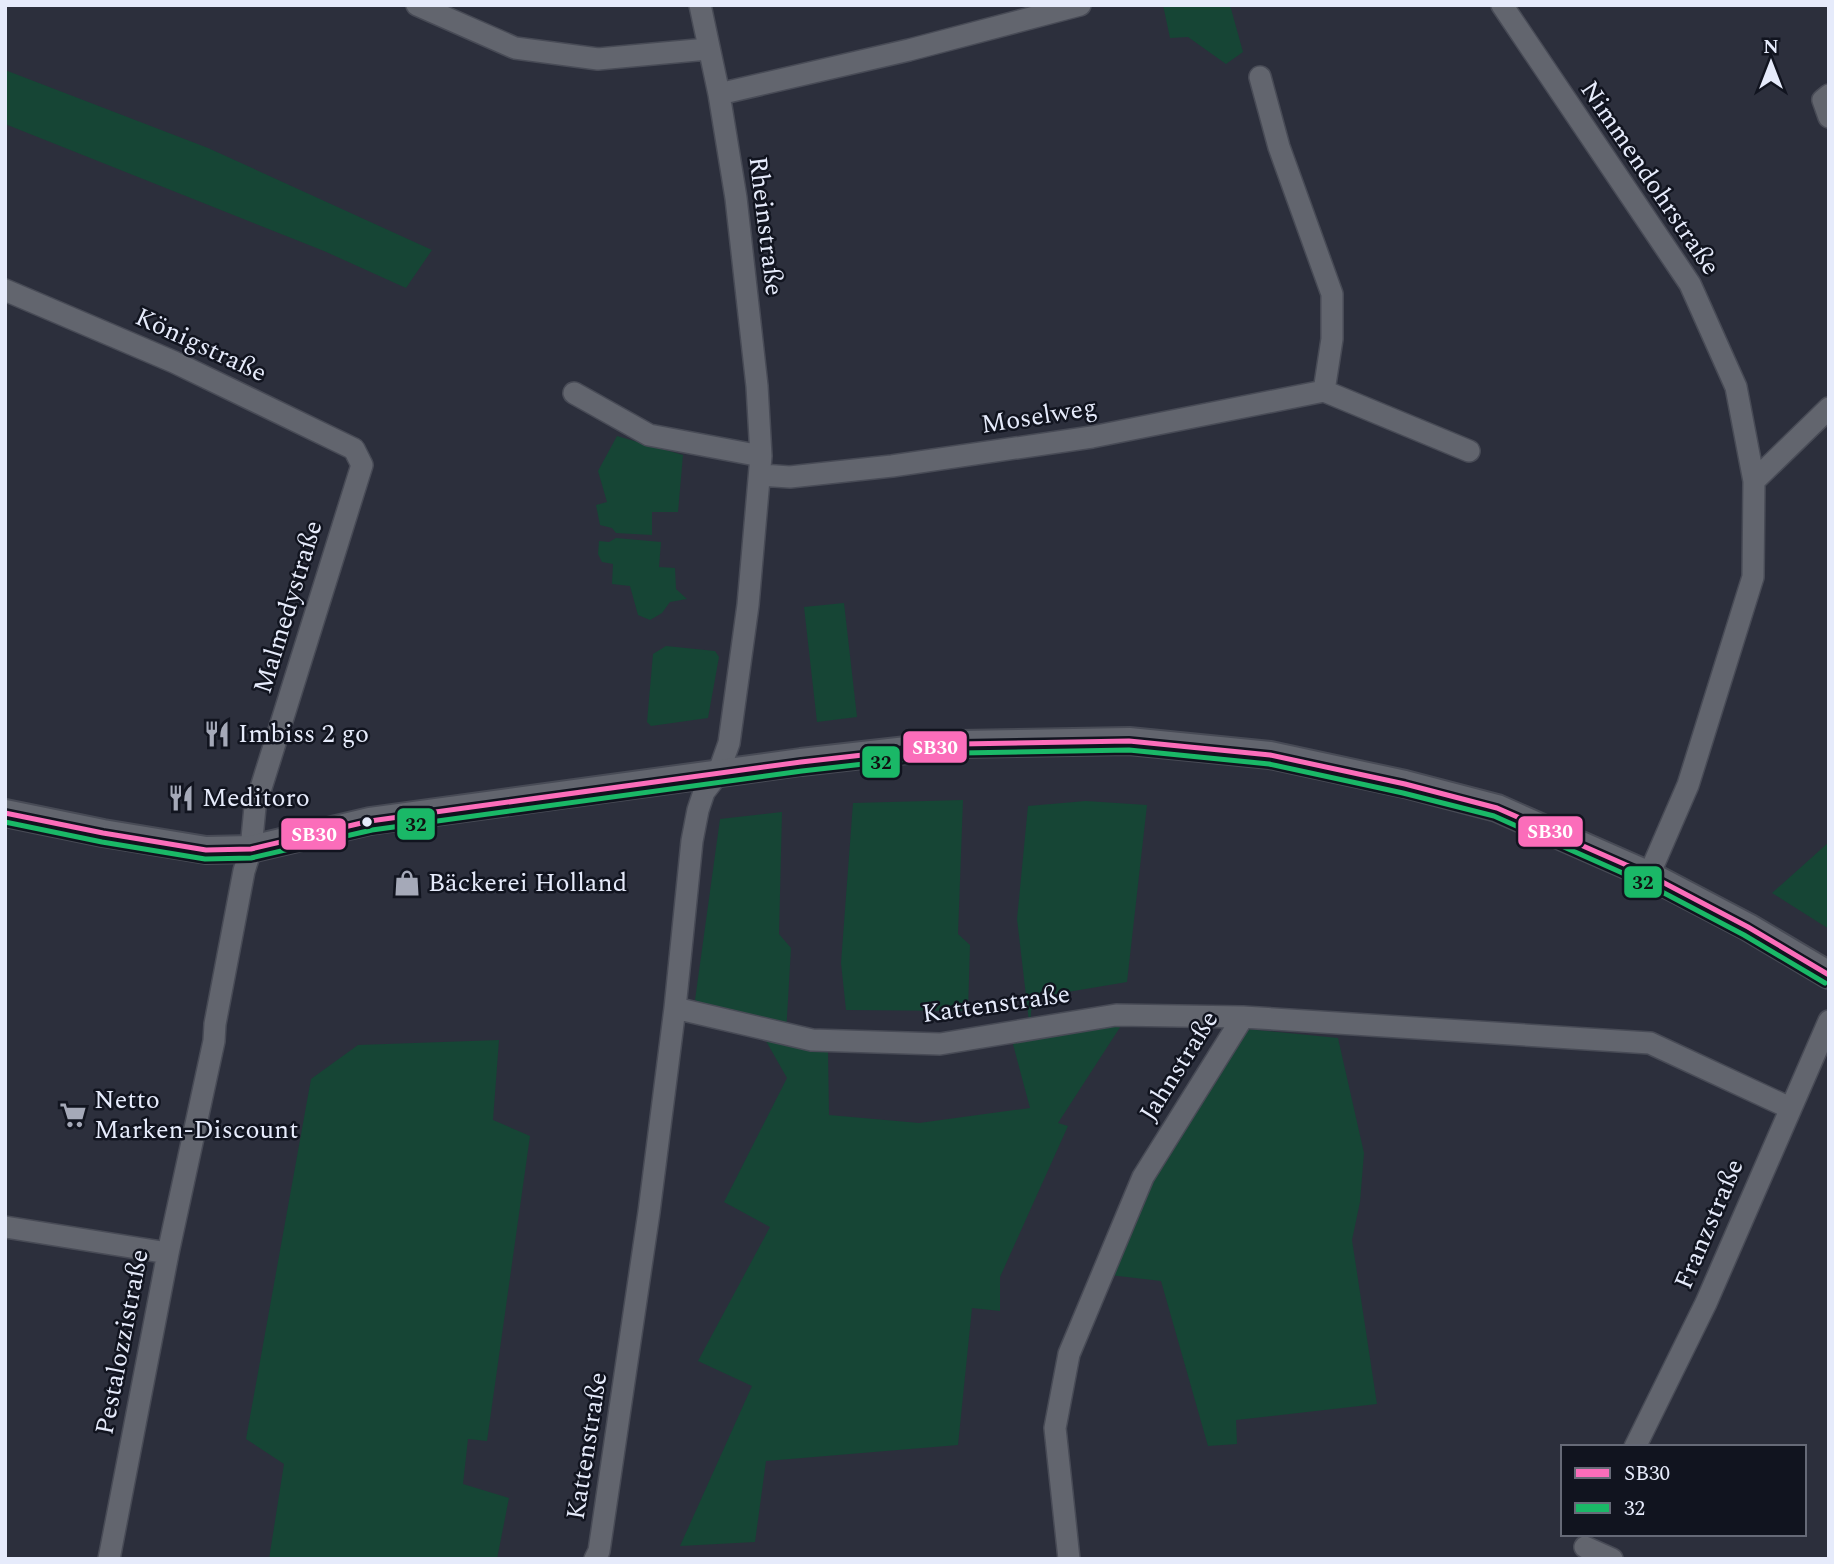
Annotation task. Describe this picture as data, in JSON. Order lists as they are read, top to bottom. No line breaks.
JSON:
{"streets":{"street":["Nimmendohrstraße","Rheinstraße","Königstraße","Moselweg","Malmedystraße","Kattenstraße","Jahnstraße","Franzstraße","Pestalozzistraße"]},"crossings":[["Rheinstraße","Moselweg"],["Rheinstraße","Kattenstraße"],["Königstraße","Malmedystraße"],["Malmedystraße","Pestalozzistraße"],["Kattenstraße","Jahnstraße"],["Jahnstraße","Franzstraße"]],"places":{"restaurant":["Imbiss 2 go","Meditoro"],"shop":["Bäckerei Holland"],"supermarket":["Netto Marken-Discount"]},"lines":["transit line SB30","transit line 32"],"legend":["SB30","32"],"north":"top"}
